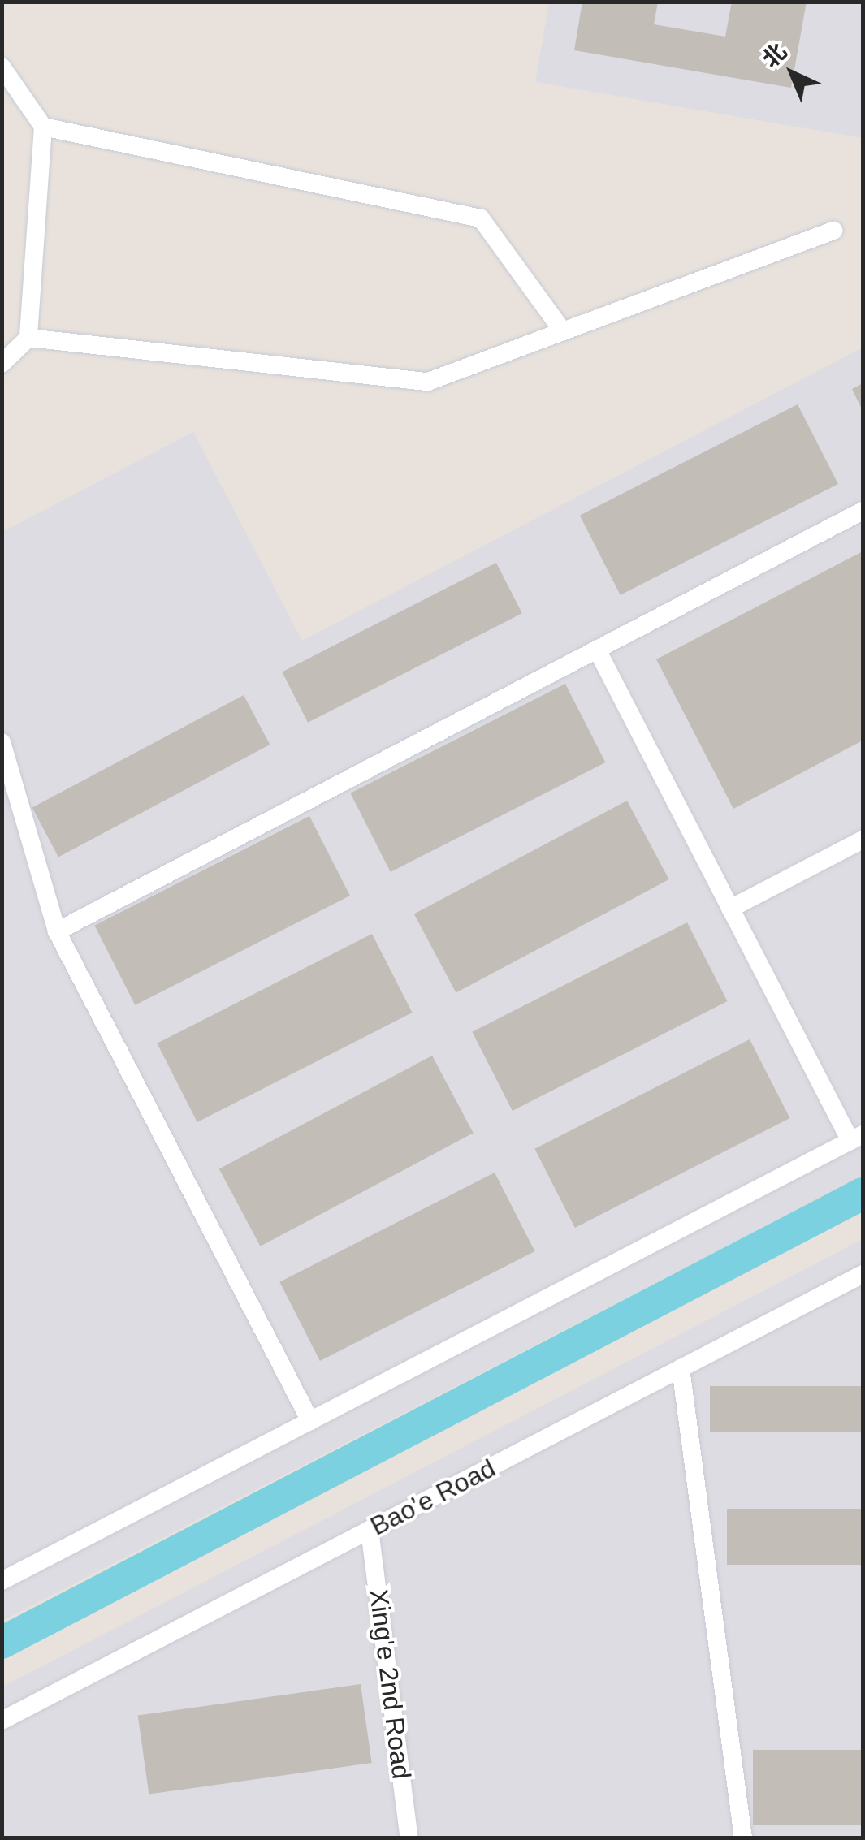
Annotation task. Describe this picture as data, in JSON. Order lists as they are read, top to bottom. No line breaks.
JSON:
{"streets":{"lane":["Bao’e Road","Xing'e 2nd Road"]},"crossings":[["Bao’e Road","Xing'e 2nd Road"]],"north":"top left"}
